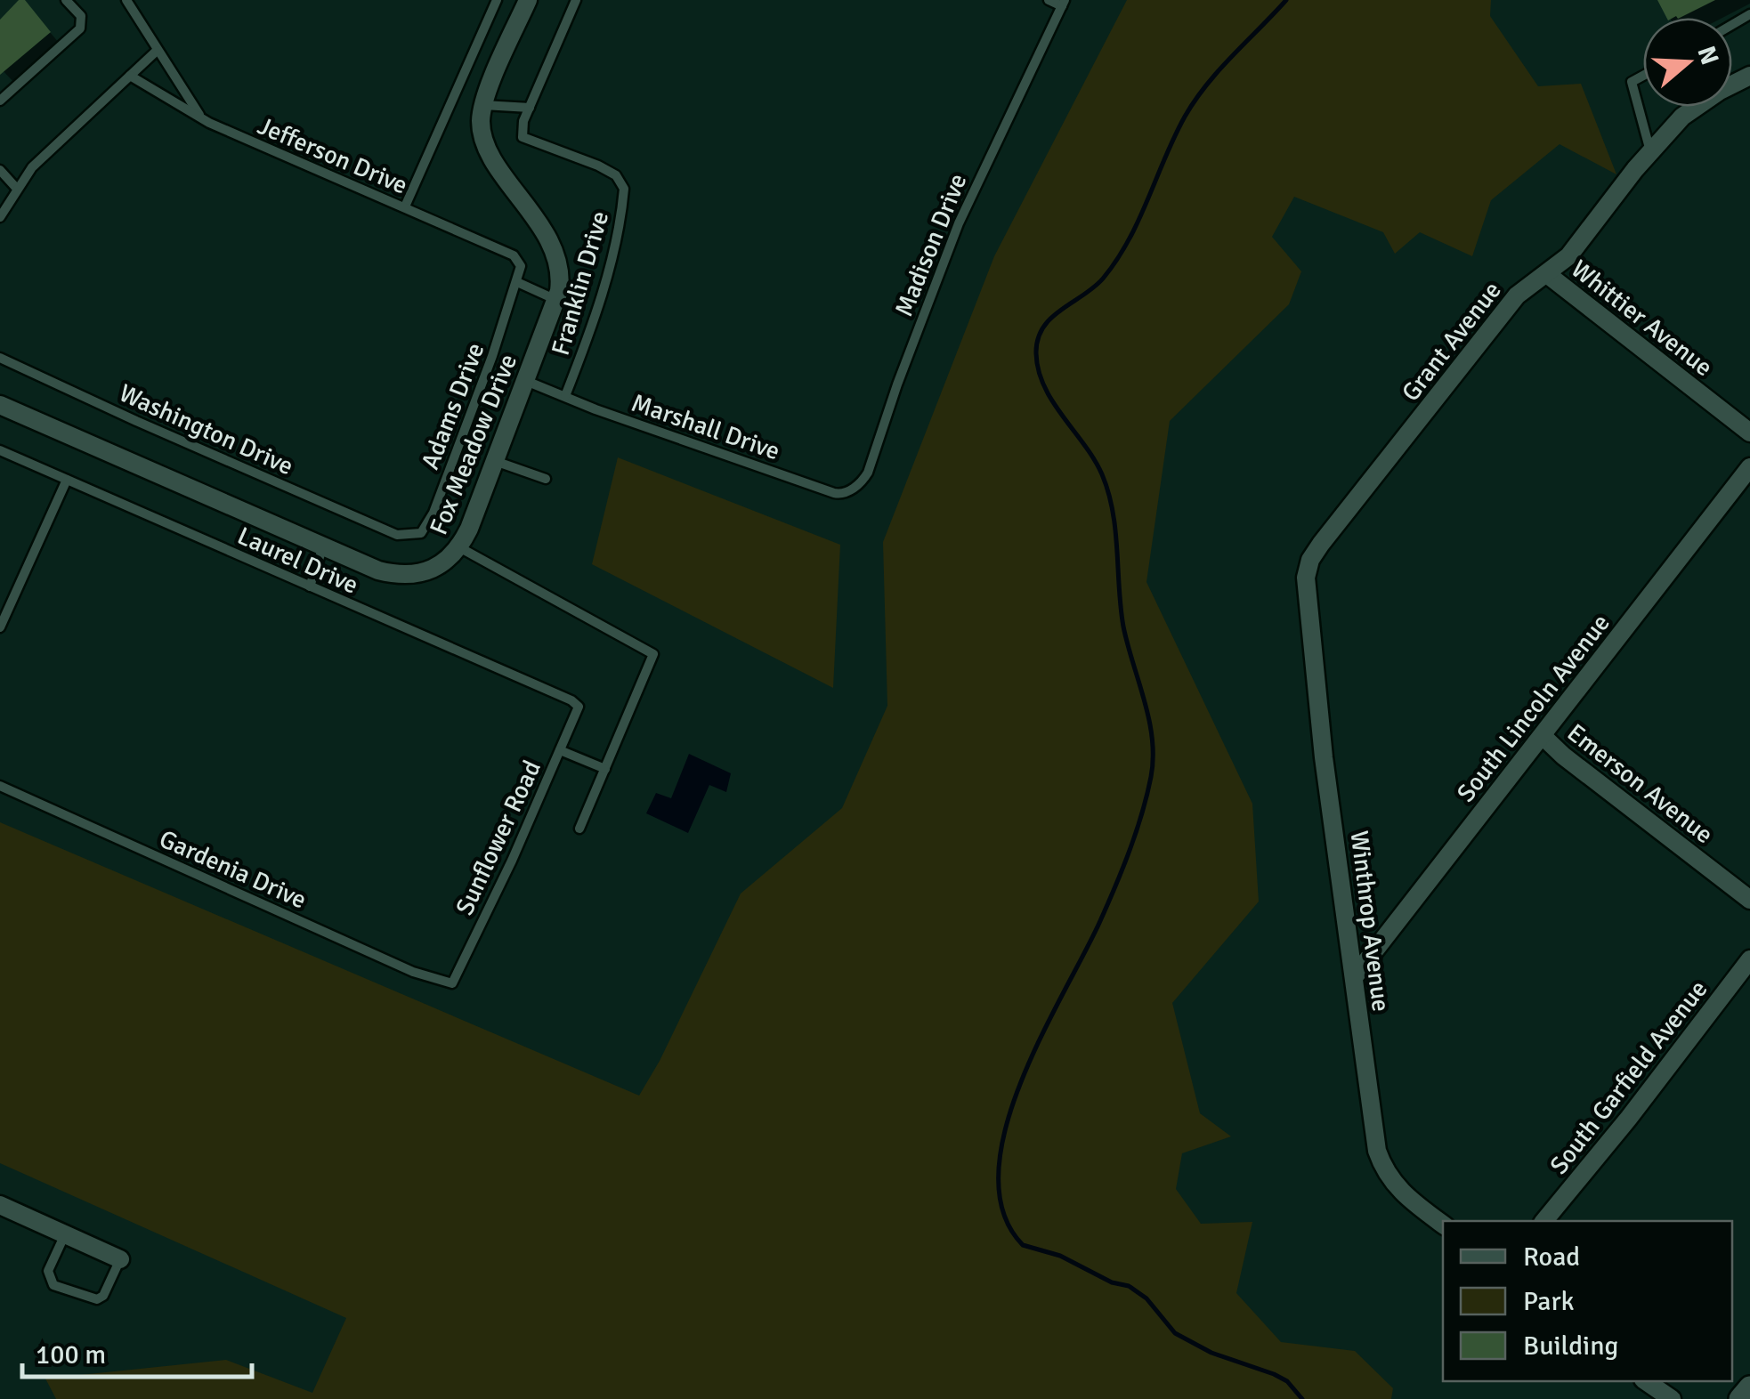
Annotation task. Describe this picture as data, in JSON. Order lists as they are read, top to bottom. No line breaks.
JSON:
{"streets":{"street":["Whittier Avenue","Grant Avenue","Fox Meadow Drive","South Lincoln Avenue","Emerson Avenue","Winthrop Avenue","South Garfield Avenue"],"lane":["Jefferson Drive","Madison Drive","Franklin Drive","Adams Drive","Marshall Drive","Washington Drive","Laurel Drive","Sunflower Road","Gardenia Drive"]},"crossings":[["Jefferson Drive","Adams Drive"],["Madison Drive","Marshall Drive"],["Franklin Drive","Marshall Drive"],["Franklin Drive","Fox Meadow Drive"],["Whittier Avenue","Grant Avenue"],["Grant Avenue","Winthrop Avenue"],["Adams Drive","Washington Drive"],["Laurel Drive","Sunflower Road"],["South Lincoln Avenue","Emerson Avenue"],["South Lincoln Avenue","Winthrop Avenue"],["Sunflower Road","Gardenia Drive"]],"legend":["Road","Park","Building"],"scale_bar":"100 m","north":"right"}
